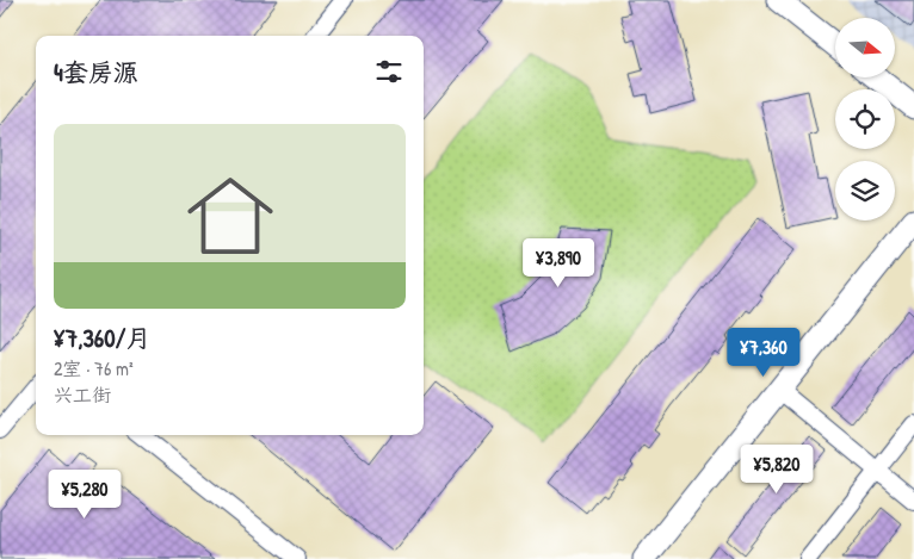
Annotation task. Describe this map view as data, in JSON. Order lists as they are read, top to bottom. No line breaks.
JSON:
{"north":"right","page":{"heading":"4套房源","list":[{"name":"¥7,360/月","note":"2室 · 76 m² · 兴工街"}],"price":["¥3,890","¥7,360","¥5,820","¥5,280"]}}
